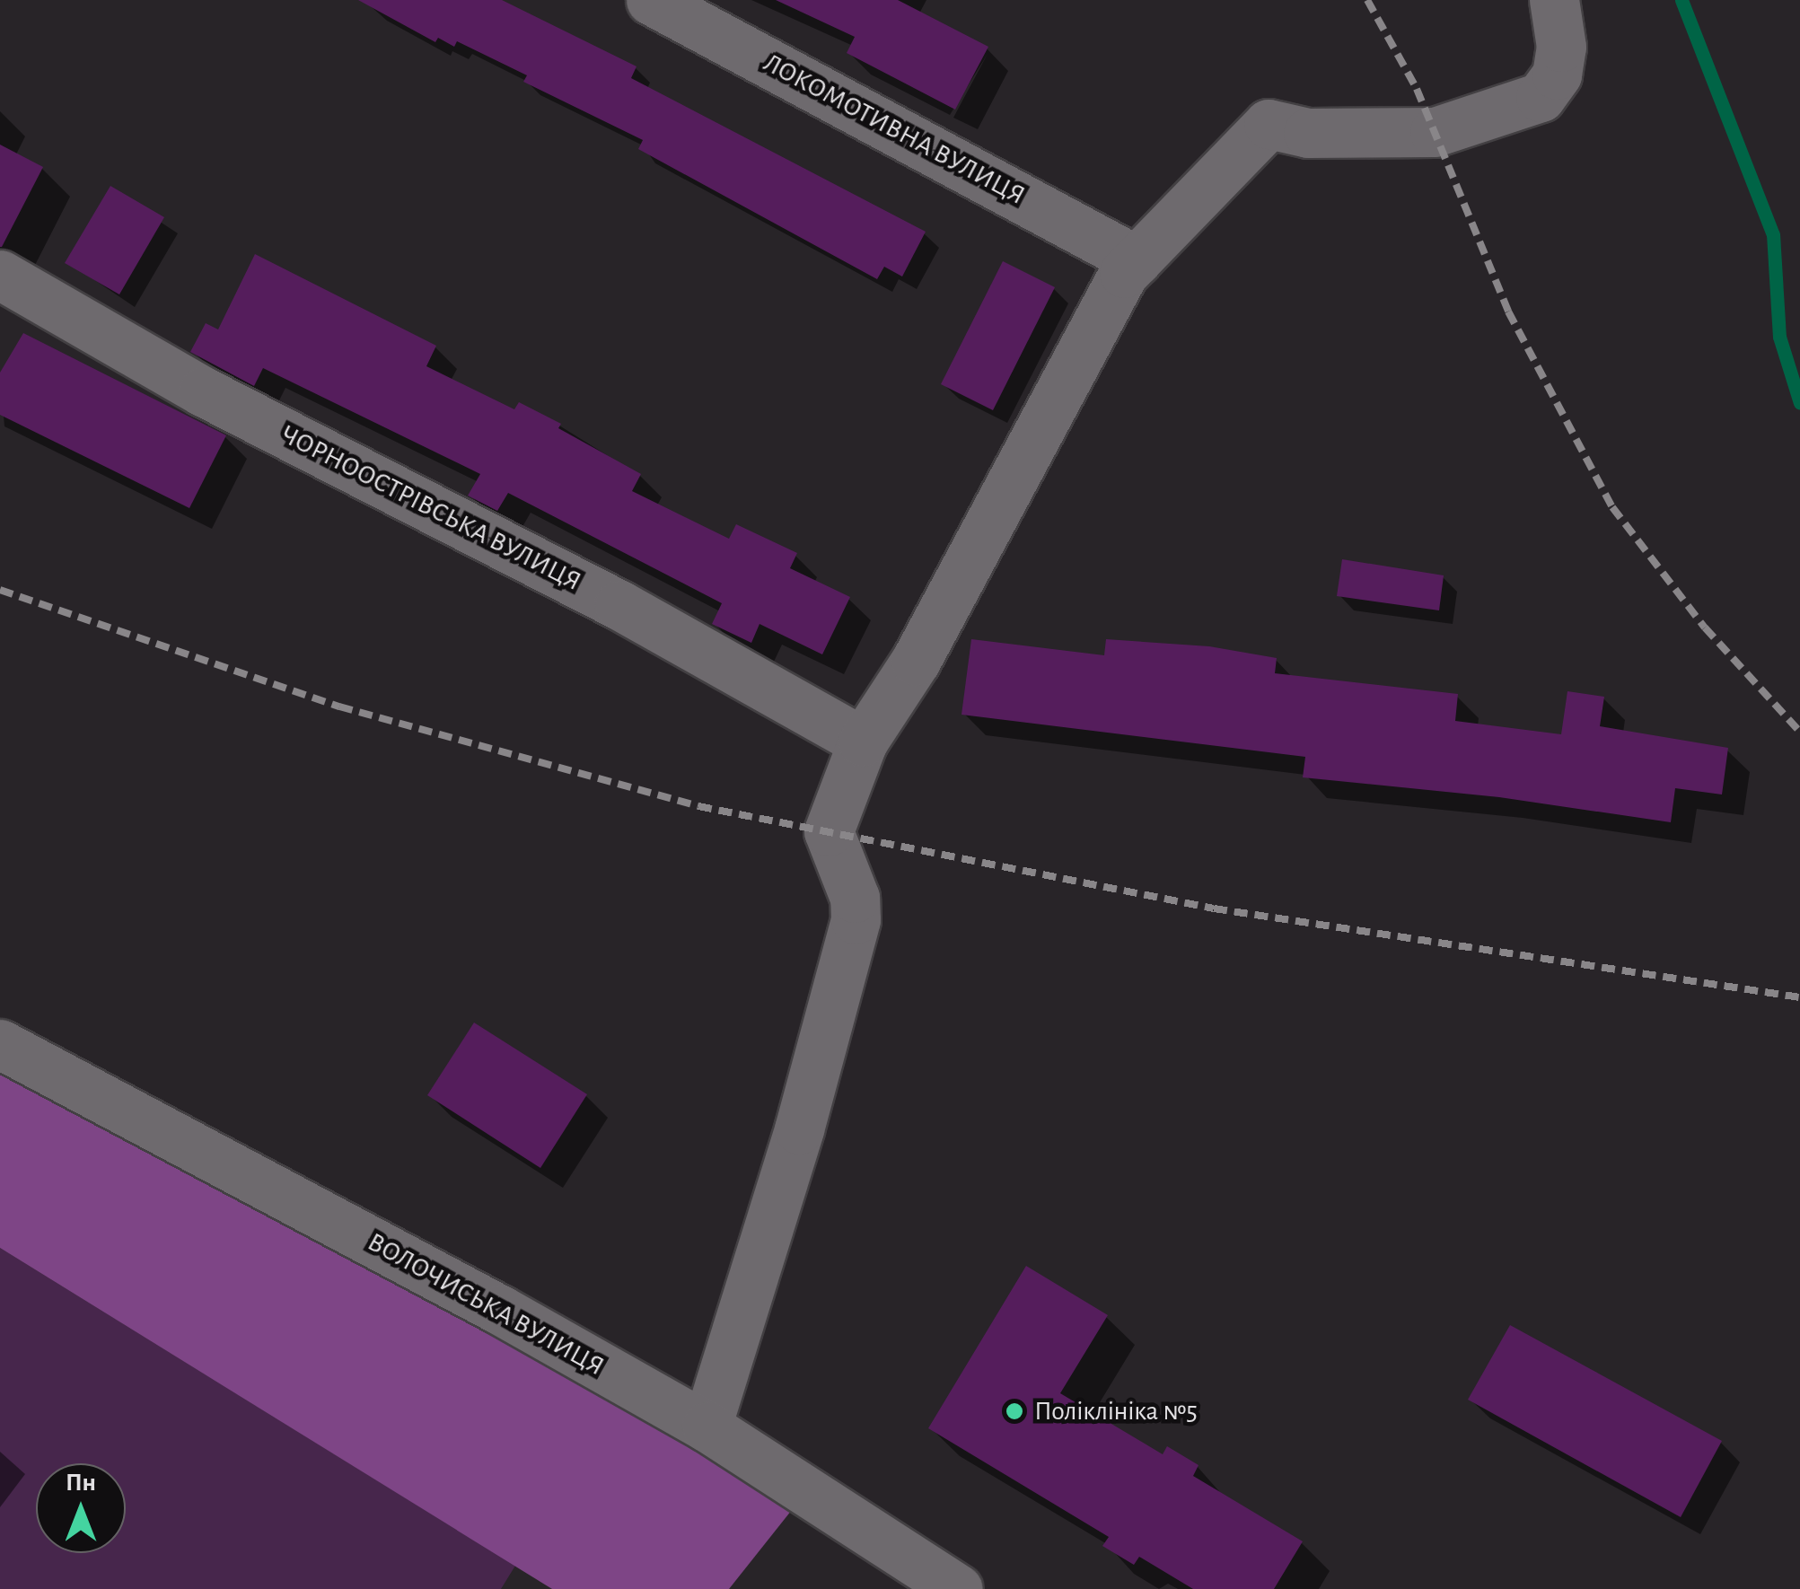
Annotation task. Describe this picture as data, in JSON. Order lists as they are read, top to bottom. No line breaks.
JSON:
{"streets":{"street":["ЛОКОМОТИВНА ВУЛИЦЯ","ЧОРНООСТРІВСЬКА ВУЛИЦЯ","ВОЛОЧИСЬКА ВУЛИЦЯ"]},"places":["Поліклініка №5"],"north":"top"}
